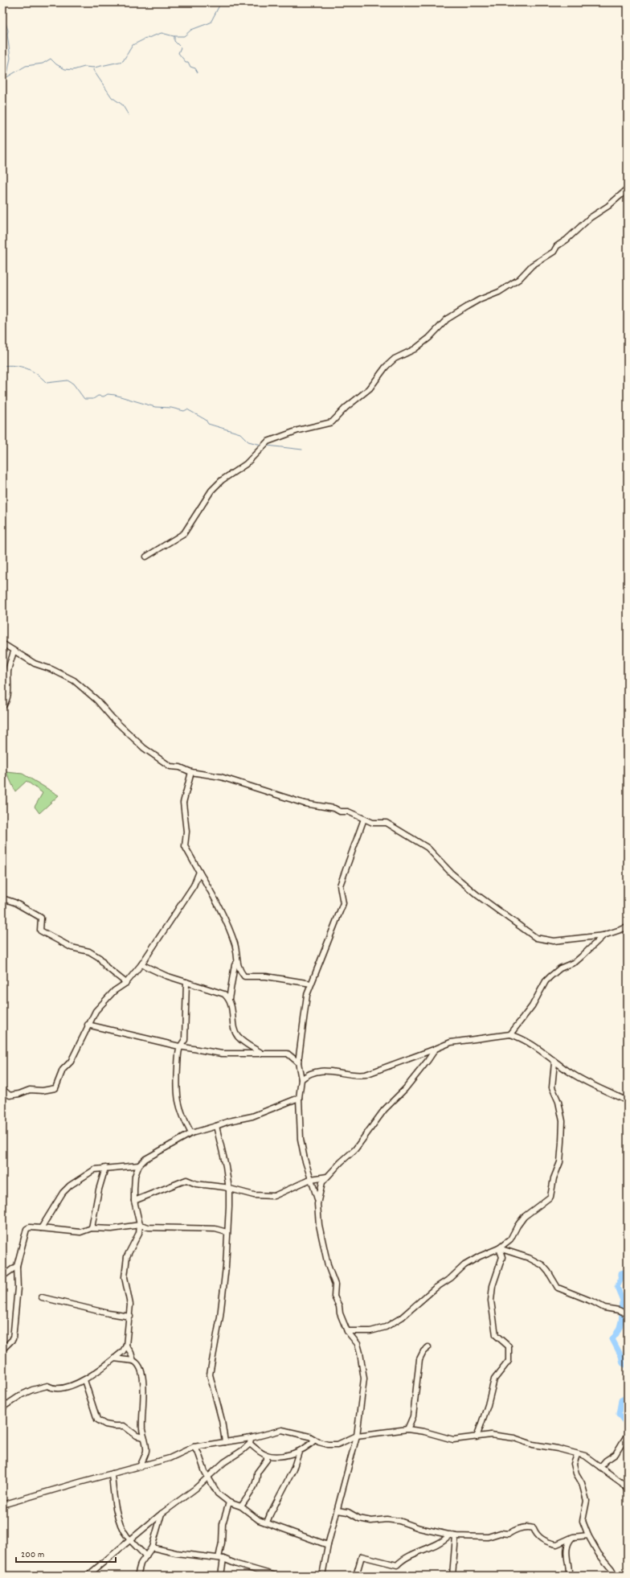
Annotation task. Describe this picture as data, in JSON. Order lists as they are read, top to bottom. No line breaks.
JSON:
{"scale_bar":"200 m"}
